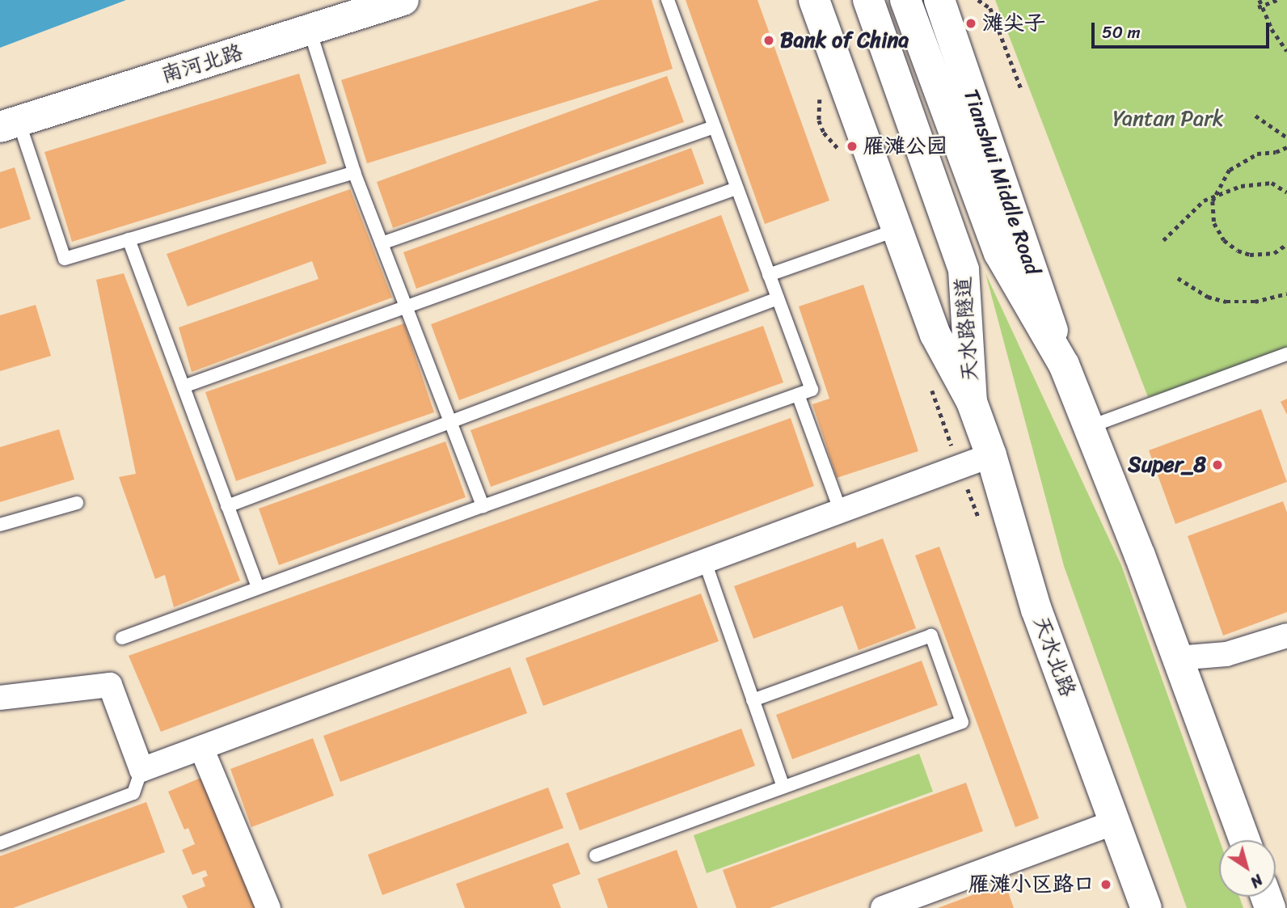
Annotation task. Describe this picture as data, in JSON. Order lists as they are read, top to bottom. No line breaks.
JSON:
{"streets":{"main road":["南河北路","Tianshui Middle Road","天水路隧道","天水北路"]},"crossings":[["天水路隧道","天水北路"]],"parks":["Yantan Park"],"places":["滩尖子","Bank of China","雁滩公园","Super_8","雁滩小区路口"],"scale_bar":"50 m","north":"bottom right"}
